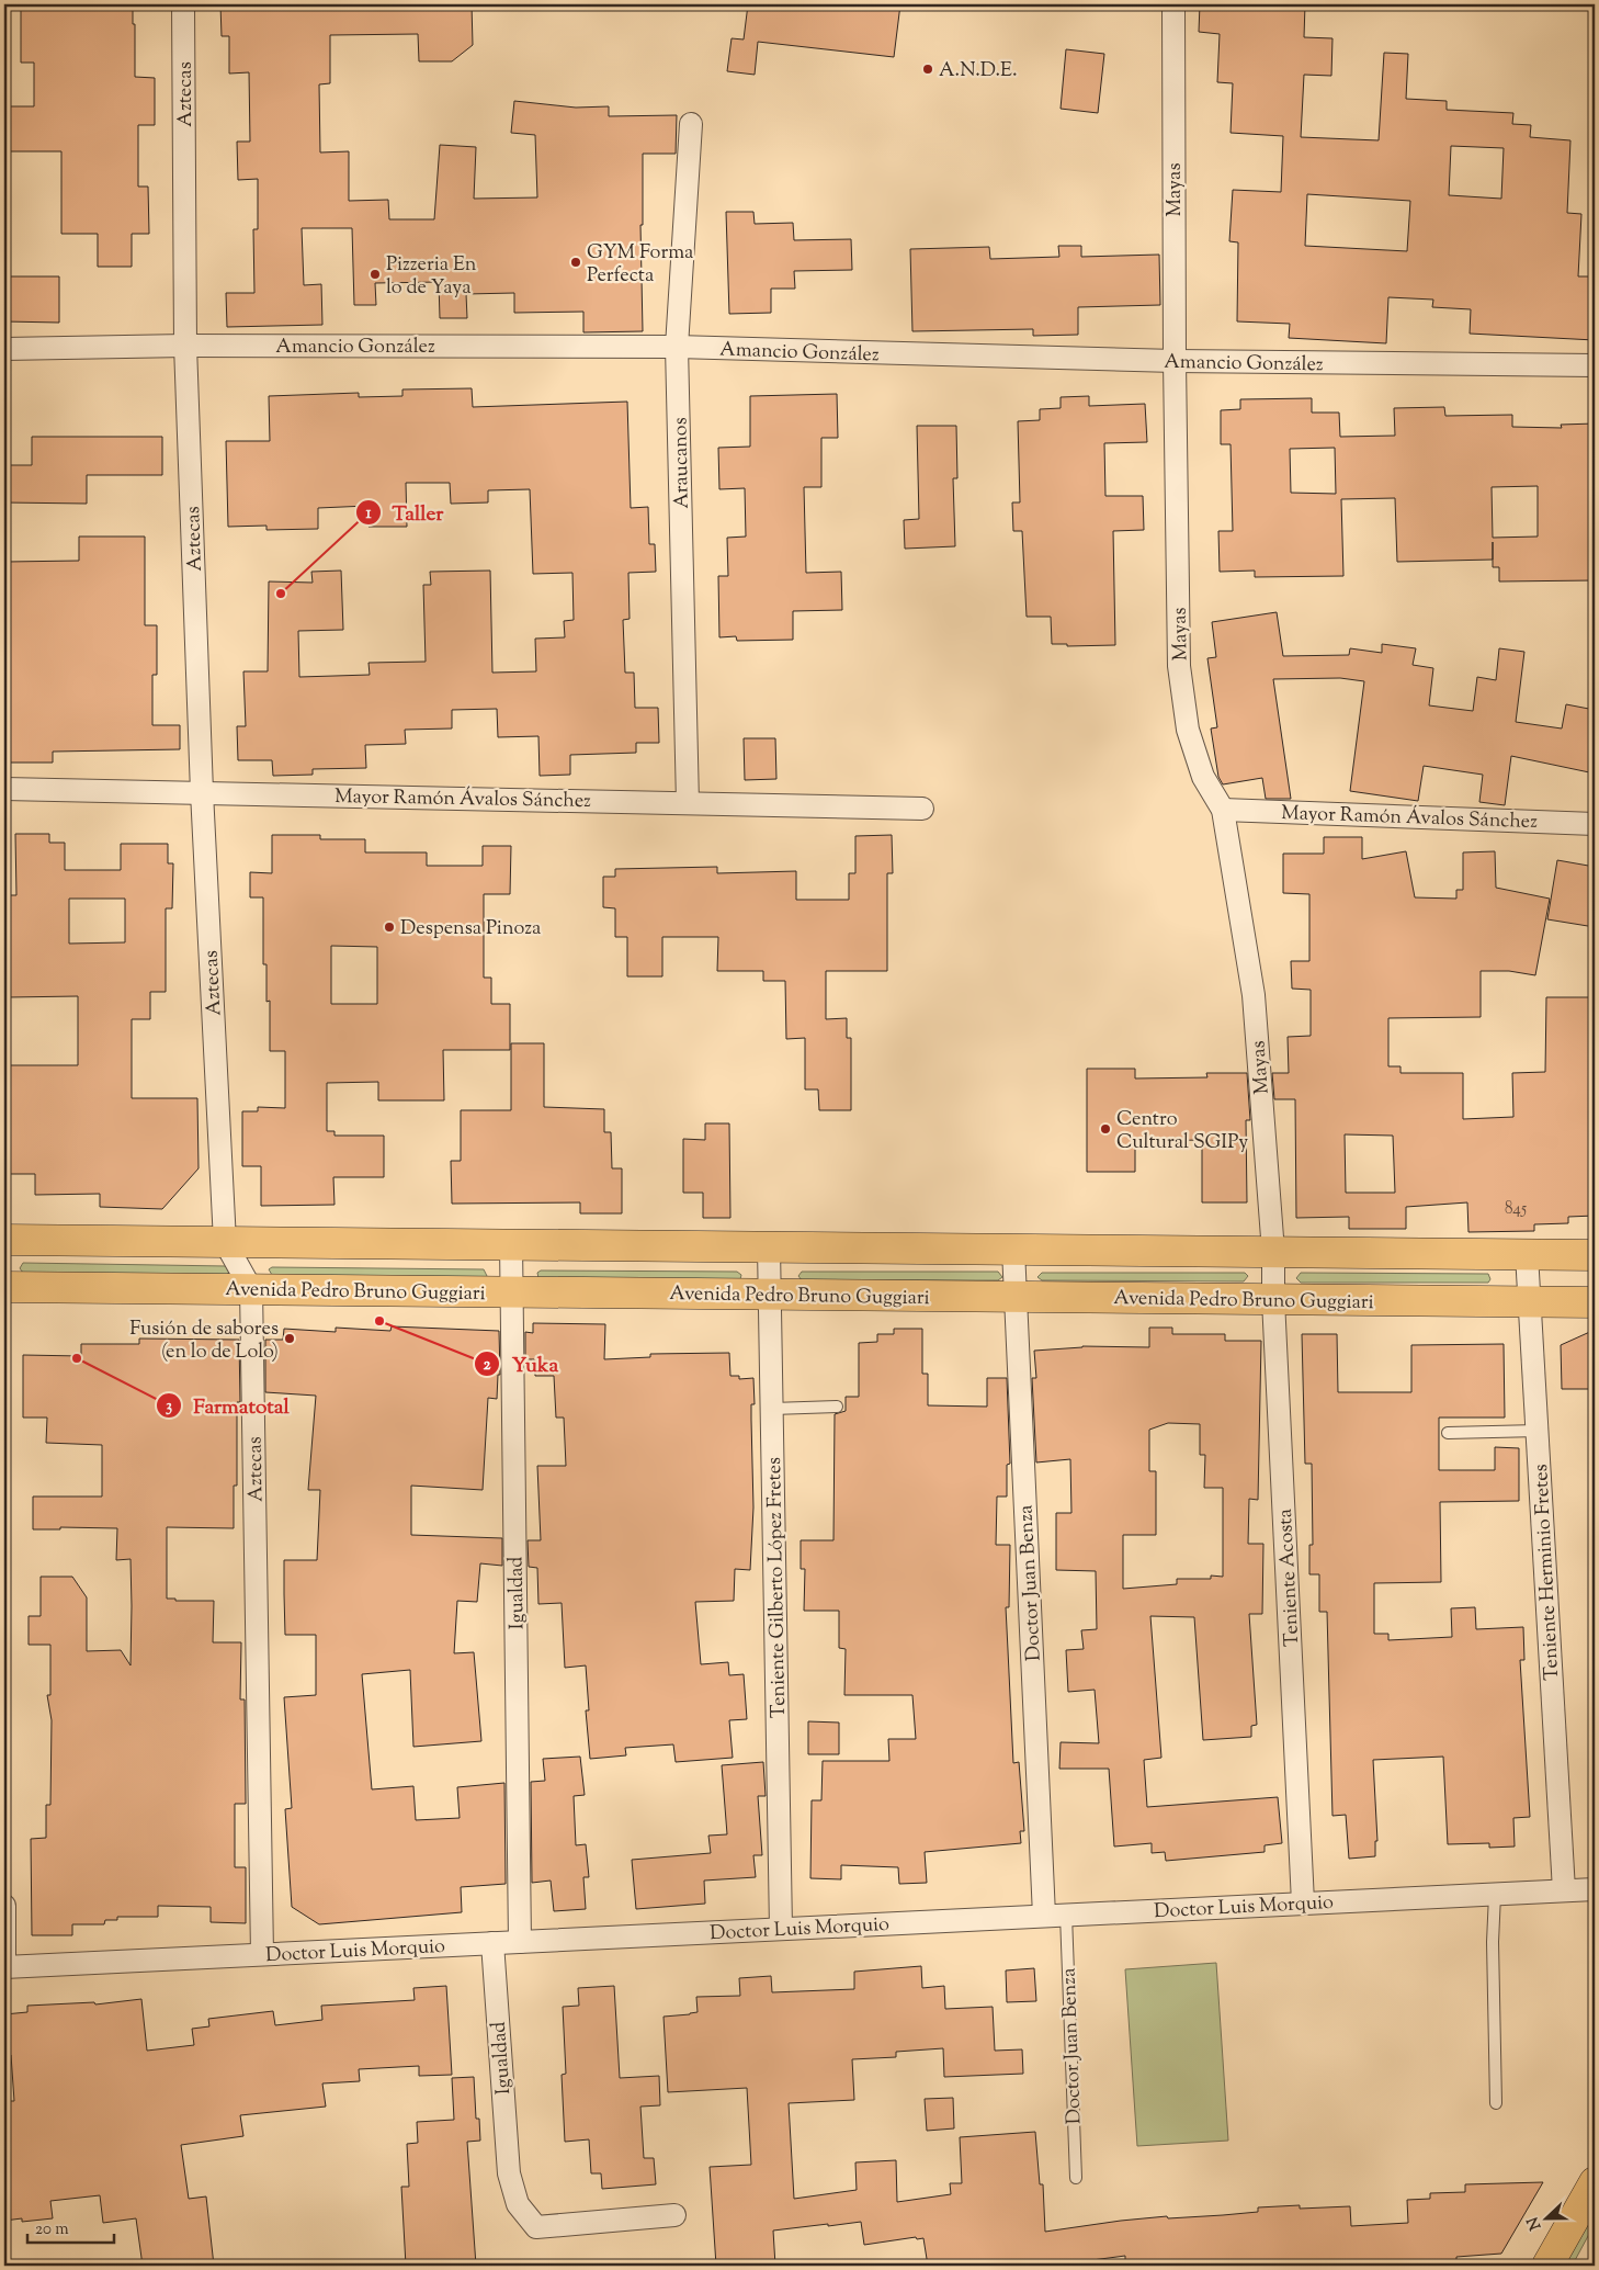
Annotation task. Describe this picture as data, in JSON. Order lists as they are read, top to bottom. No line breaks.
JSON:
{"streets":{"main road":["Avenida Pedro Bruno Guggiari"],"street":["Aztecas","Mayas","Amancio González","Araucanos","Mayor Ramón Ávalos Sánchez","Teniente Herminio Fretes","Teniente Acosta","Doctor Juan Benza","Teniente Gilberto López Fretes","Igualdad","Doctor Luis Morquio"]},"crossings":[["Aztecas","Amancio González"],["Aztecas","Mayor Ramón Ávalos Sánchez"],["Aztecas","Avenida Pedro Bruno Guggiari"],["Aztecas","Doctor Luis Morquio"],["Mayas","Amancio González"],["Mayas","Mayor Ramón Ávalos Sánchez"],["Mayas","Teniente Acosta"],["Amancio González","Araucanos"],["Araucanos","Mayor Ramón Ávalos Sánchez"],["Avenida Pedro Bruno Guggiari","Teniente Herminio Fretes"],["Avenida Pedro Bruno Guggiari","Teniente Acosta"],["Avenida Pedro Bruno Guggiari","Doctor Juan Benza"],["Avenida Pedro Bruno Guggiari","Teniente Gilberto López Fretes"],["Avenida Pedro Bruno Guggiari","Igualdad"],["Teniente Herminio Fretes","Doctor Luis Morquio"],["Teniente Acosta","Doctor Luis Morquio"],["Doctor Juan Benza","Doctor Luis Morquio"],["Teniente Gilberto López Fretes","Doctor Luis Morquio"],["Igualdad","Doctor Luis Morquio"]],"places":["A.N.D.E.","GYM Forma Perfecta","Pizzeria En lo de Yaya","Taller","Despensa Pinoza","Centro Cultural SGIPy","Yuka","Fusión de sabores (en lo de Lolo)","Farmatotal"],"house_numbers":["845"],"scale_bar":"20 m","north":"left"}
